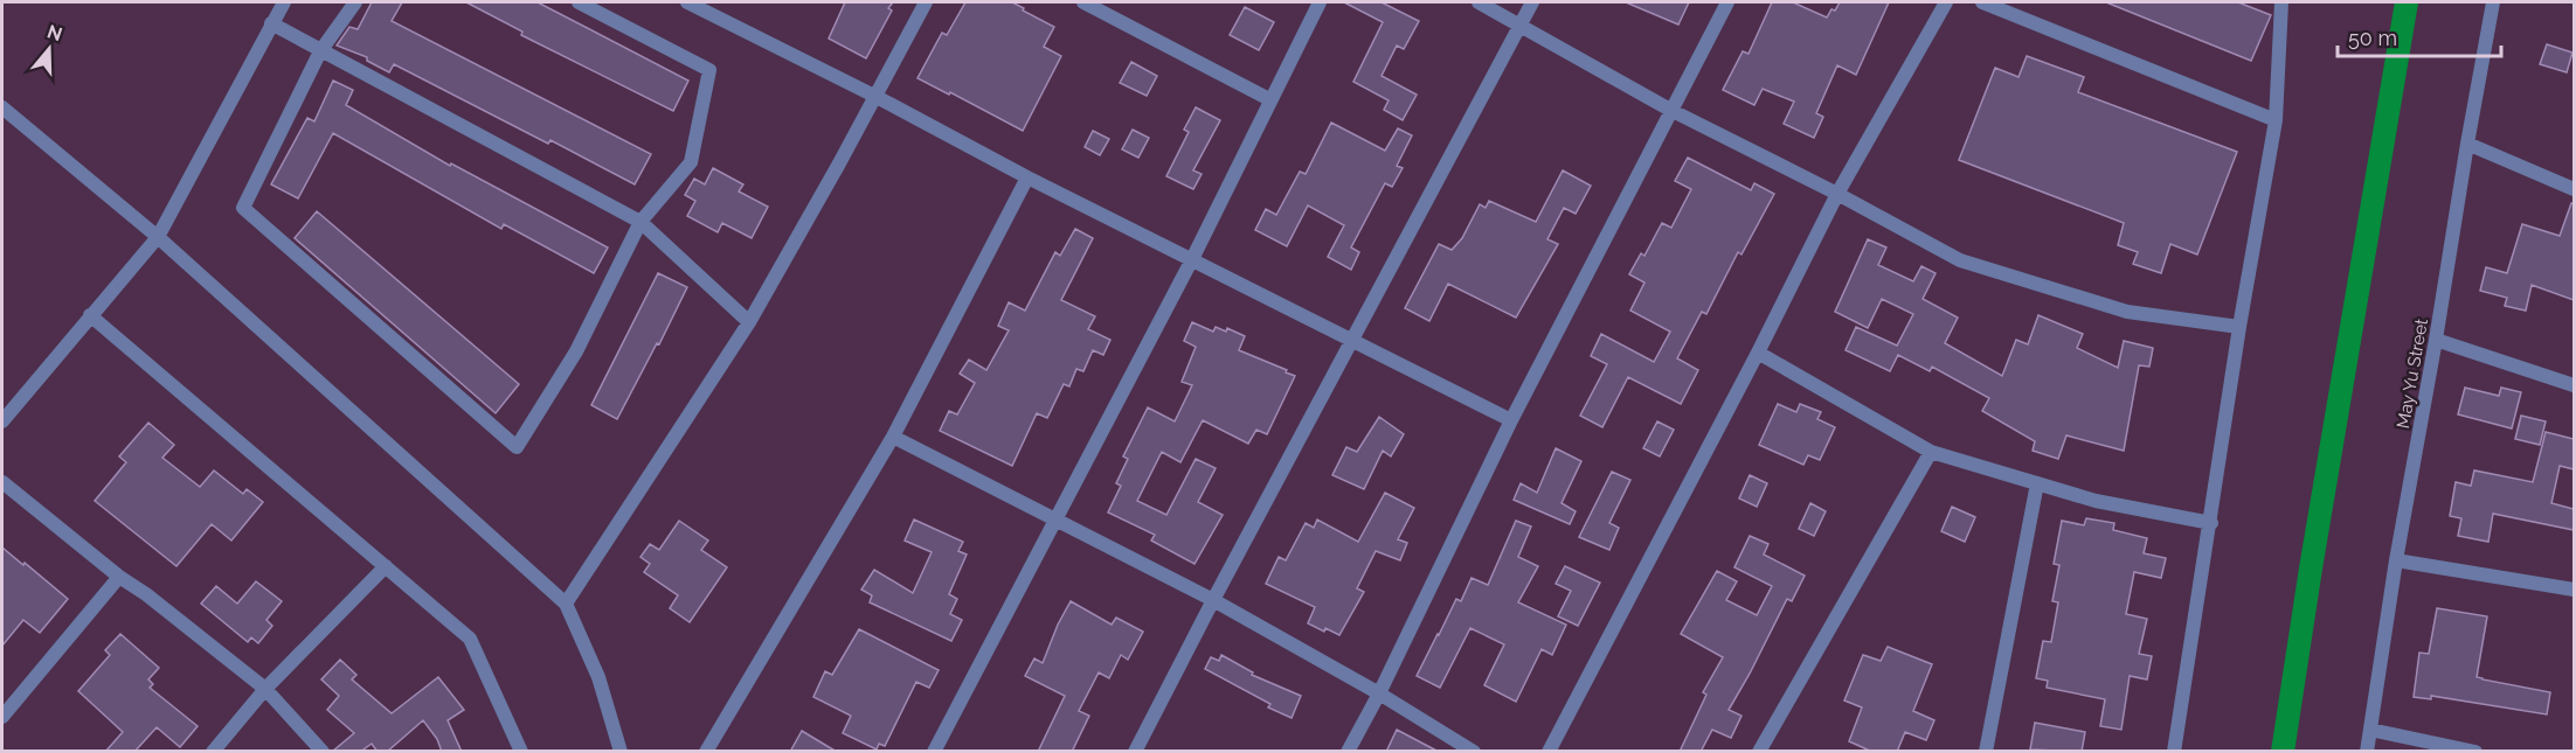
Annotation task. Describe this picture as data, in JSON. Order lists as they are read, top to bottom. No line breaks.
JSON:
{"streets":{"street":["May Yu Street"]},"scale_bar":"50 m","north":"top"}
